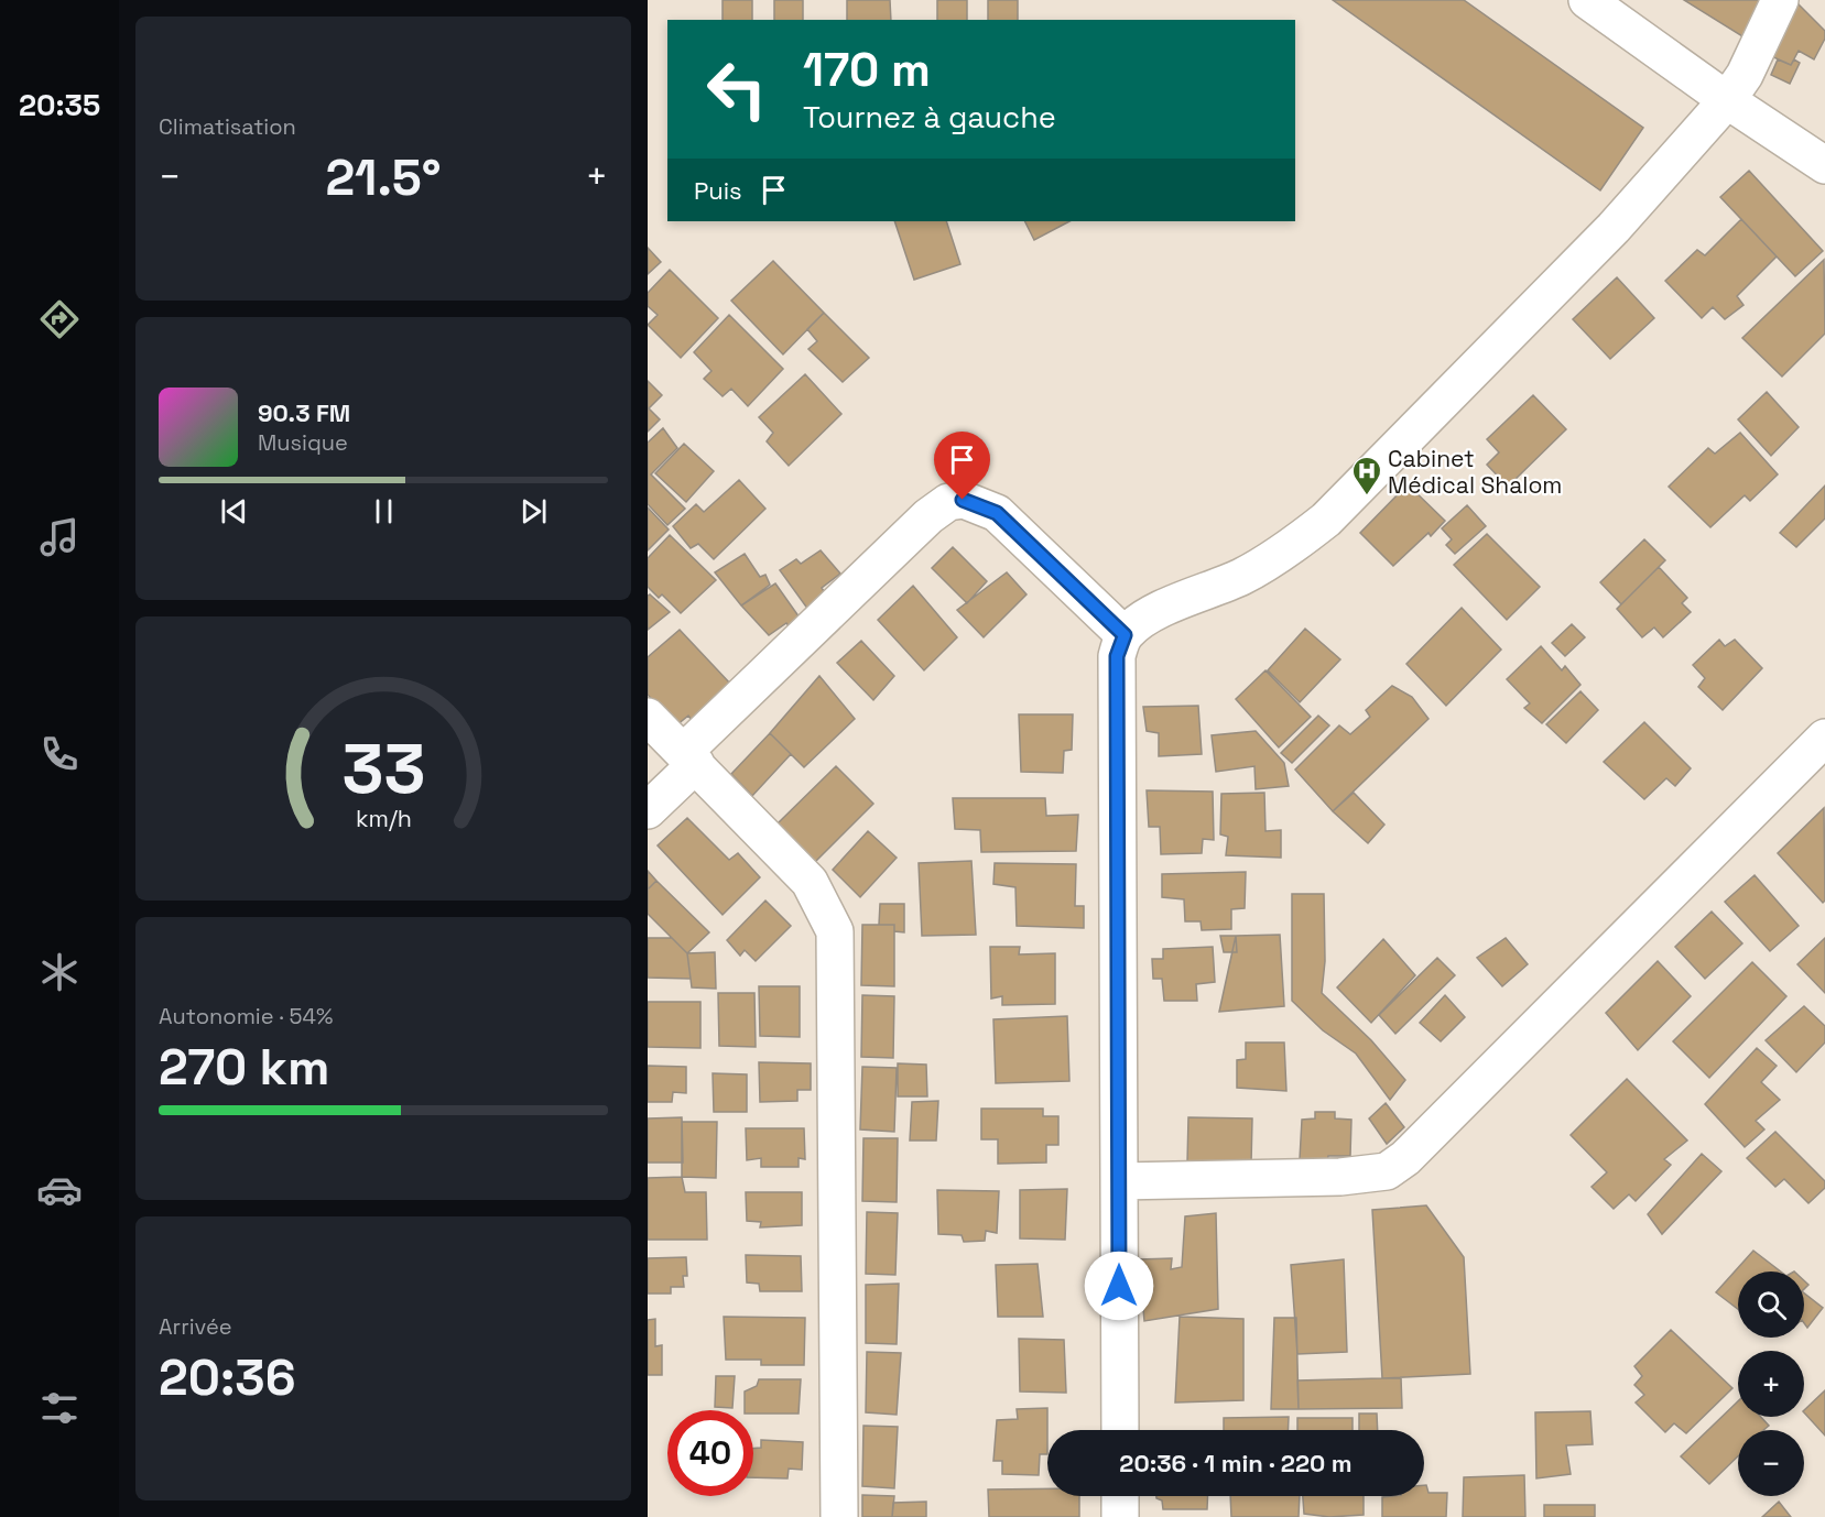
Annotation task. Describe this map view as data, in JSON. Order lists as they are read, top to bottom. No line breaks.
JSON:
{"places":{"hospital":["Cabinet Médical Shalom"]},"page":{"tabs":"20:35","tile":["Climatisation",["Autonomie · 54%","270 km"],["Arrivée","20:36"]],"turn":["170 m","Tournez à gauche"],"heat":["−","21.5°","+"],"then":"Puis","song":["90.3 FM","Musique"],"map_buttons":["+","−"],"limit":"40","trip":"20:36 · 1 min · 220 m","gauge":["33","km/h"]}}
